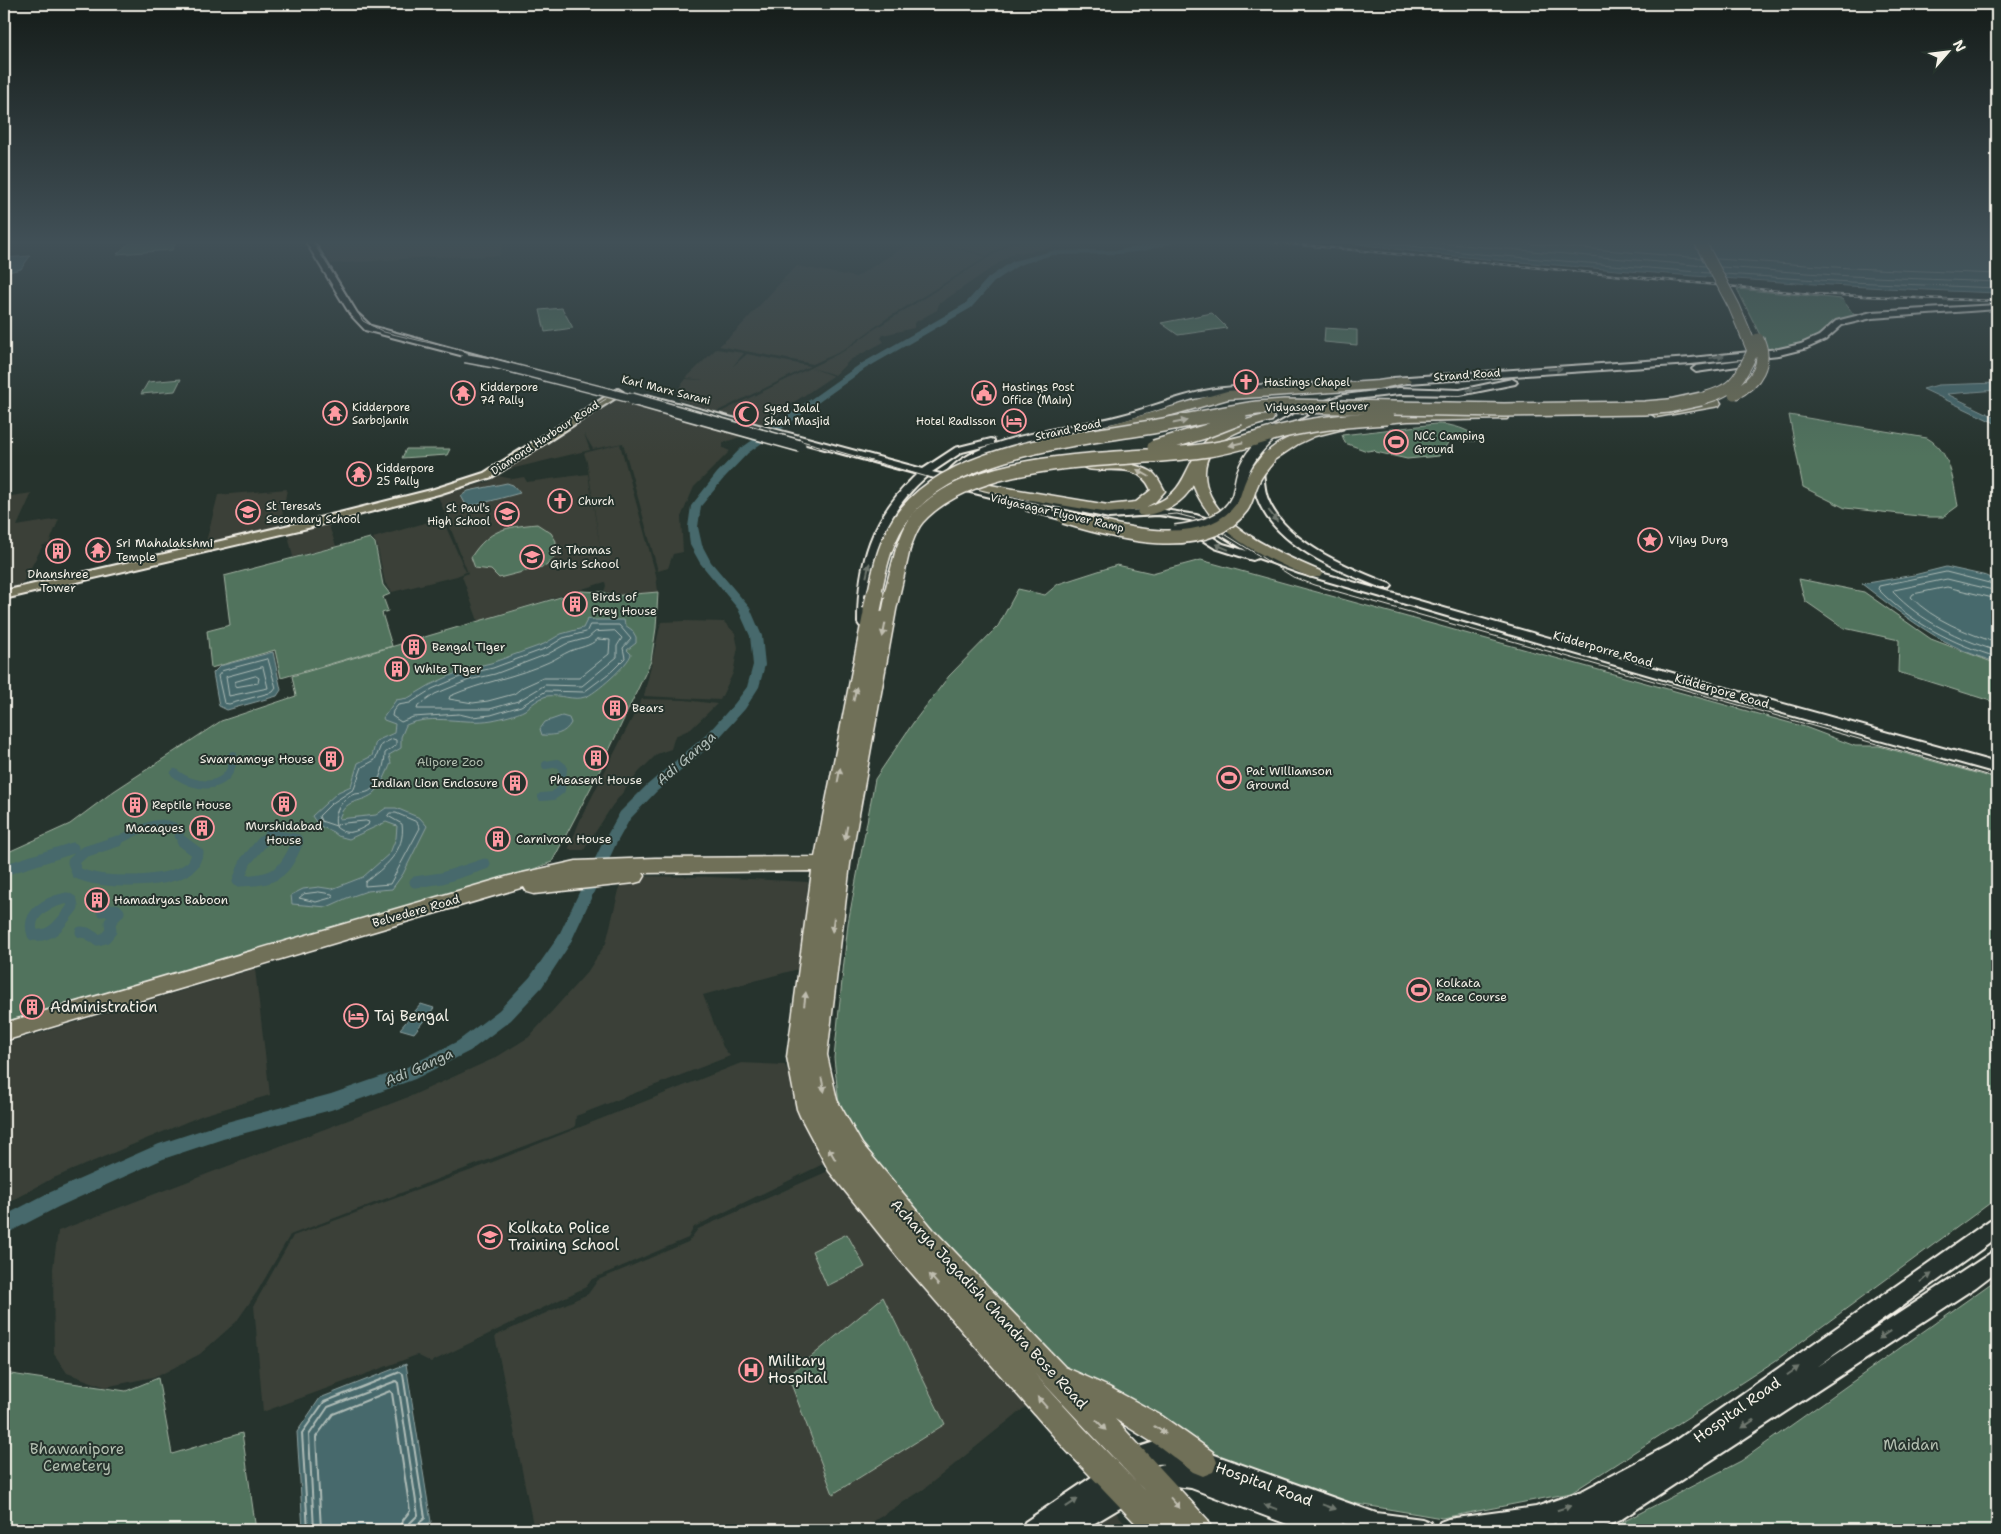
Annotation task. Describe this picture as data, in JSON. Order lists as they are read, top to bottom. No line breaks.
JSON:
{"streets":{"highway":["Vidyasagar Flyover","Belvedere Road","Acharya Jagadish Chandra Bose Road"],"main road":["Strand Road","Karl Marx Sarani","Diamond Harbour Road","Vidyasagar Flyover Ramp","Kidderporre Road","Kidderpore Road","Hospital Road"]},"crossings":[["Strand Road","Vidyasagar Flyover Ramp"],["Karl Marx Sarani","Diamond Harbour Road"],["Karl Marx Sarani","Vidyasagar Flyover Ramp"],["Karl Marx Sarani","Kidderpore Road"],["Vidyasagar Flyover","Acharya Jagadish Chandra Bose Road"],["Vidyasagar Flyover Ramp","Kidderpore Road"],["Belvedere Road","Acharya Jagadish Chandra Bose Road"],["Acharya Jagadish Chandra Bose Road","Hospital Road"]],"one_way":["Kidderporre Road"],"water":["Adi Ganga"],"parks":["Alipore Zoo","Maidan","Bhawanipore Cemetery"],"places":{"church":["Hastings Chapel","Church"],"temple":["Kidderpore 74 Pally","Kidderpore Sarbojanin","Kidderpore 25 Pally","Sri Mahalakshmi Temple"],"public building":["Hastings Post Office (Main)"],"mosque":["Syed Jalal Shah Masjid"],"hotel":["Hotel Radisson","Taj Bengal"],"sports":["NCC Camping Ground","Pat Williamson Ground","Kolkata Race Course"],"school or university":["St Teresa's Secondary School","St Paul's High School","St Thomas Girls School","Kolkata Police Training School"],"place":["Vijay Durg"],"building":["Dhanshree Tower","Birds of Prey House","Bengal Tiger","White Tiger","Bears","Pheasent House","Swarnamoye House","Indian Lion Enclosure","Murshidabad House","Reptile House","Macaques","Carnivora House","Hamadryas Baboon","Administration"],"hospital":["Military Hospital"]},"north":"top right"}
